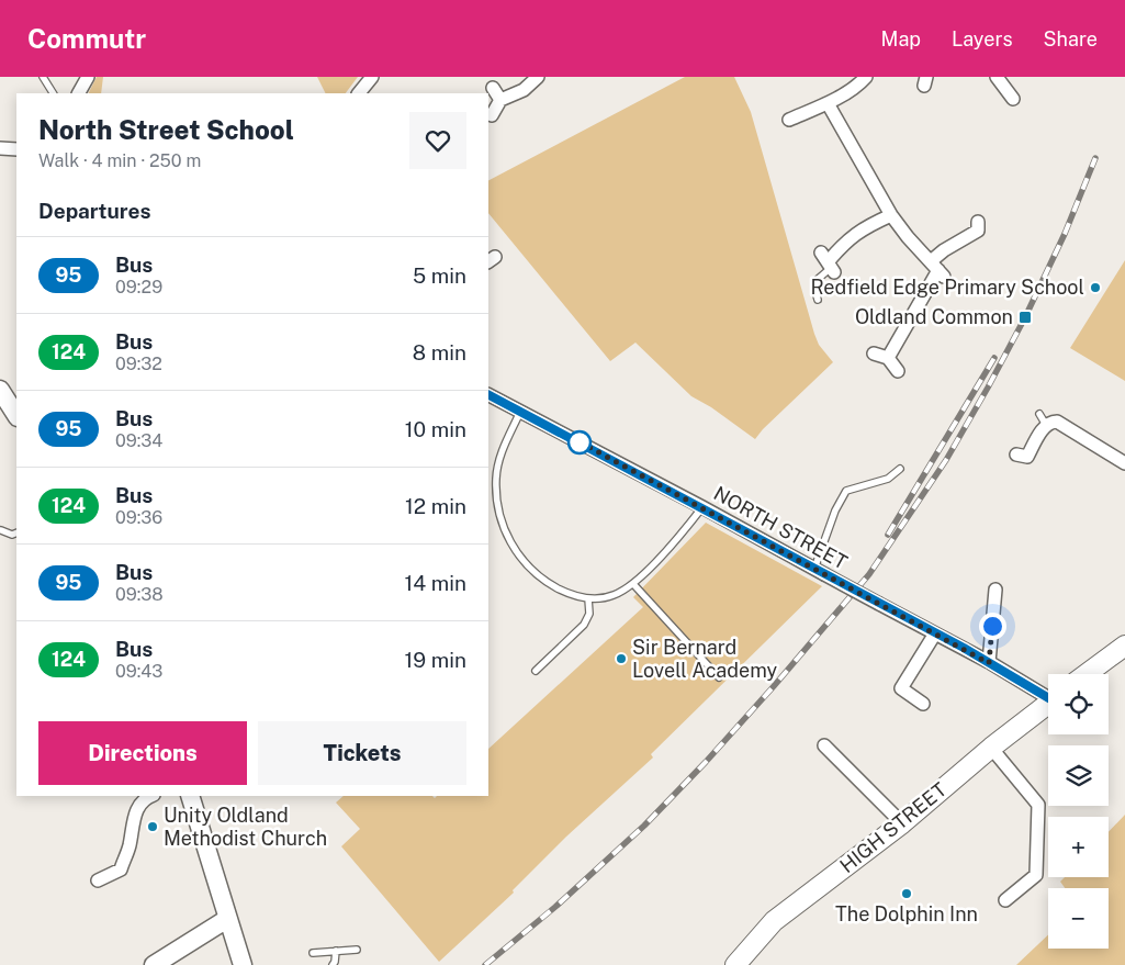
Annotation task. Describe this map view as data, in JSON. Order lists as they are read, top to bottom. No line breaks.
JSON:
{"streets":{"main road":["HIGH STREET"],"street":["NORTH STREET"]},"places":{"other":["Redfield Edge Primary School","Sir Bernard Lovell Academy","Unity Oldland Methodist Church","The Dolphin Inn"],"transit":["Oldland Common"]},"lines":["bus line 95"],"page":{"header":"Commutr","nav":["Map","Layers","Share"],"heading":[["North Street School","Walk · 4 min · 250 m"],"Departures"],"list":[{"mark":"95","name":"Bus","note":"09:29","value":"5 min"},{"mark":"124","name":"Bus","note":"09:32","value":"8 min"},{"mark":"95","name":"Bus","note":"09:34","value":"10 min"},{"mark":"124","name":"Bus","note":"09:36","value":"12 min"},{"mark":"95","name":"Bus","note":"09:38","value":"14 min"},{"mark":"124","name":"Bus","note":"09:43","value":"19 min"}],"map_buttons":["+","−"],"buttons":["Directions","Tickets"]}}
